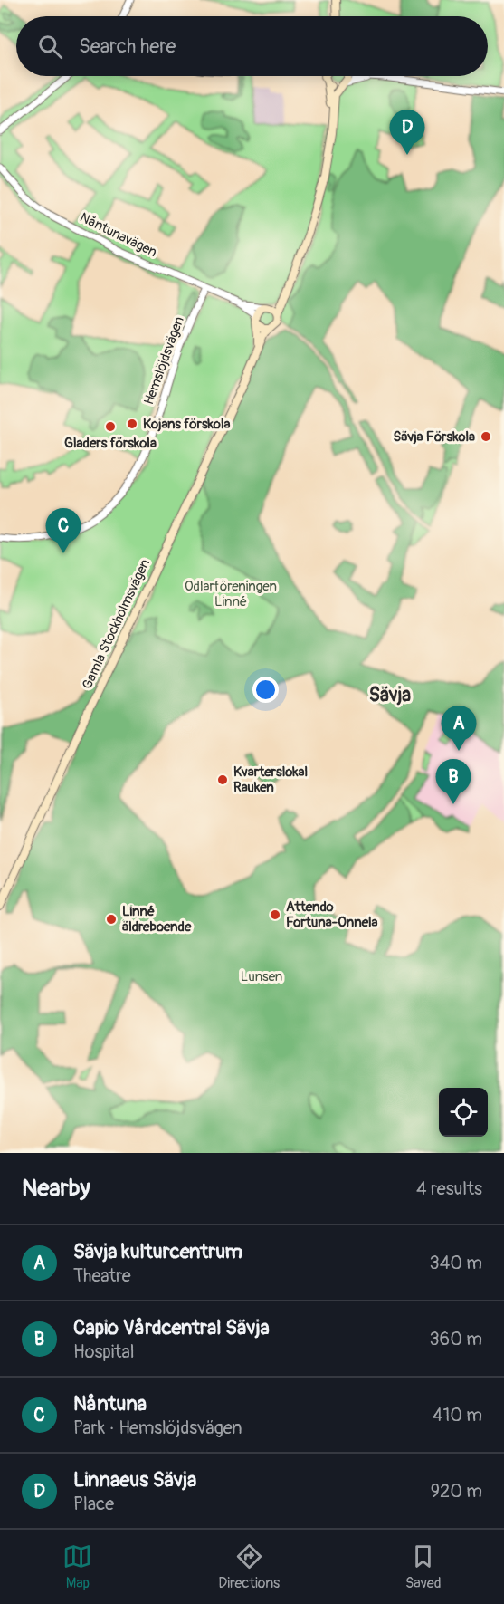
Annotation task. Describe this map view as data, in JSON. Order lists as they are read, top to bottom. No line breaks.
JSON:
{"streets":{"main road":["Gamla Stockholmsvägen"],"street":["Nåntunavägen","Hemslöjdsvägen"]},"crossings":[["Nåntunavägen","Hemslöjdsvägen"],["Nåntunavägen","Gamla Stockholmsvägen"]],"districts":["Sävja"],"parks":["Odlarföreningen Linné","Lunsen"],"places":["Kojans förskola","Gladers förskola","Sävja Förskola","Kvarterslokal Rauken","Attendo Fortuna-Onnela","Linné äldreboende"],"page":{"search":"Search here","pins":["D","C","A","B"],"heading":["Nearby","4 results"],"list":[{"mark":"A","name":"Sävja kulturcentrum","note":"Theatre","value":"340 m"},{"mark":"B","name":"Capio Vårdcentral Sävja","note":"Hospital","value":"360 m"},{"mark":"C","name":"Nåntuna","note":"Park · Hemslöjdsvägen","value":"410 m"},{"mark":"D","name":"Linnaeus Sävja","note":"Place","value":"920 m"}],"nav":["Map","Directions","Saved"]}}
